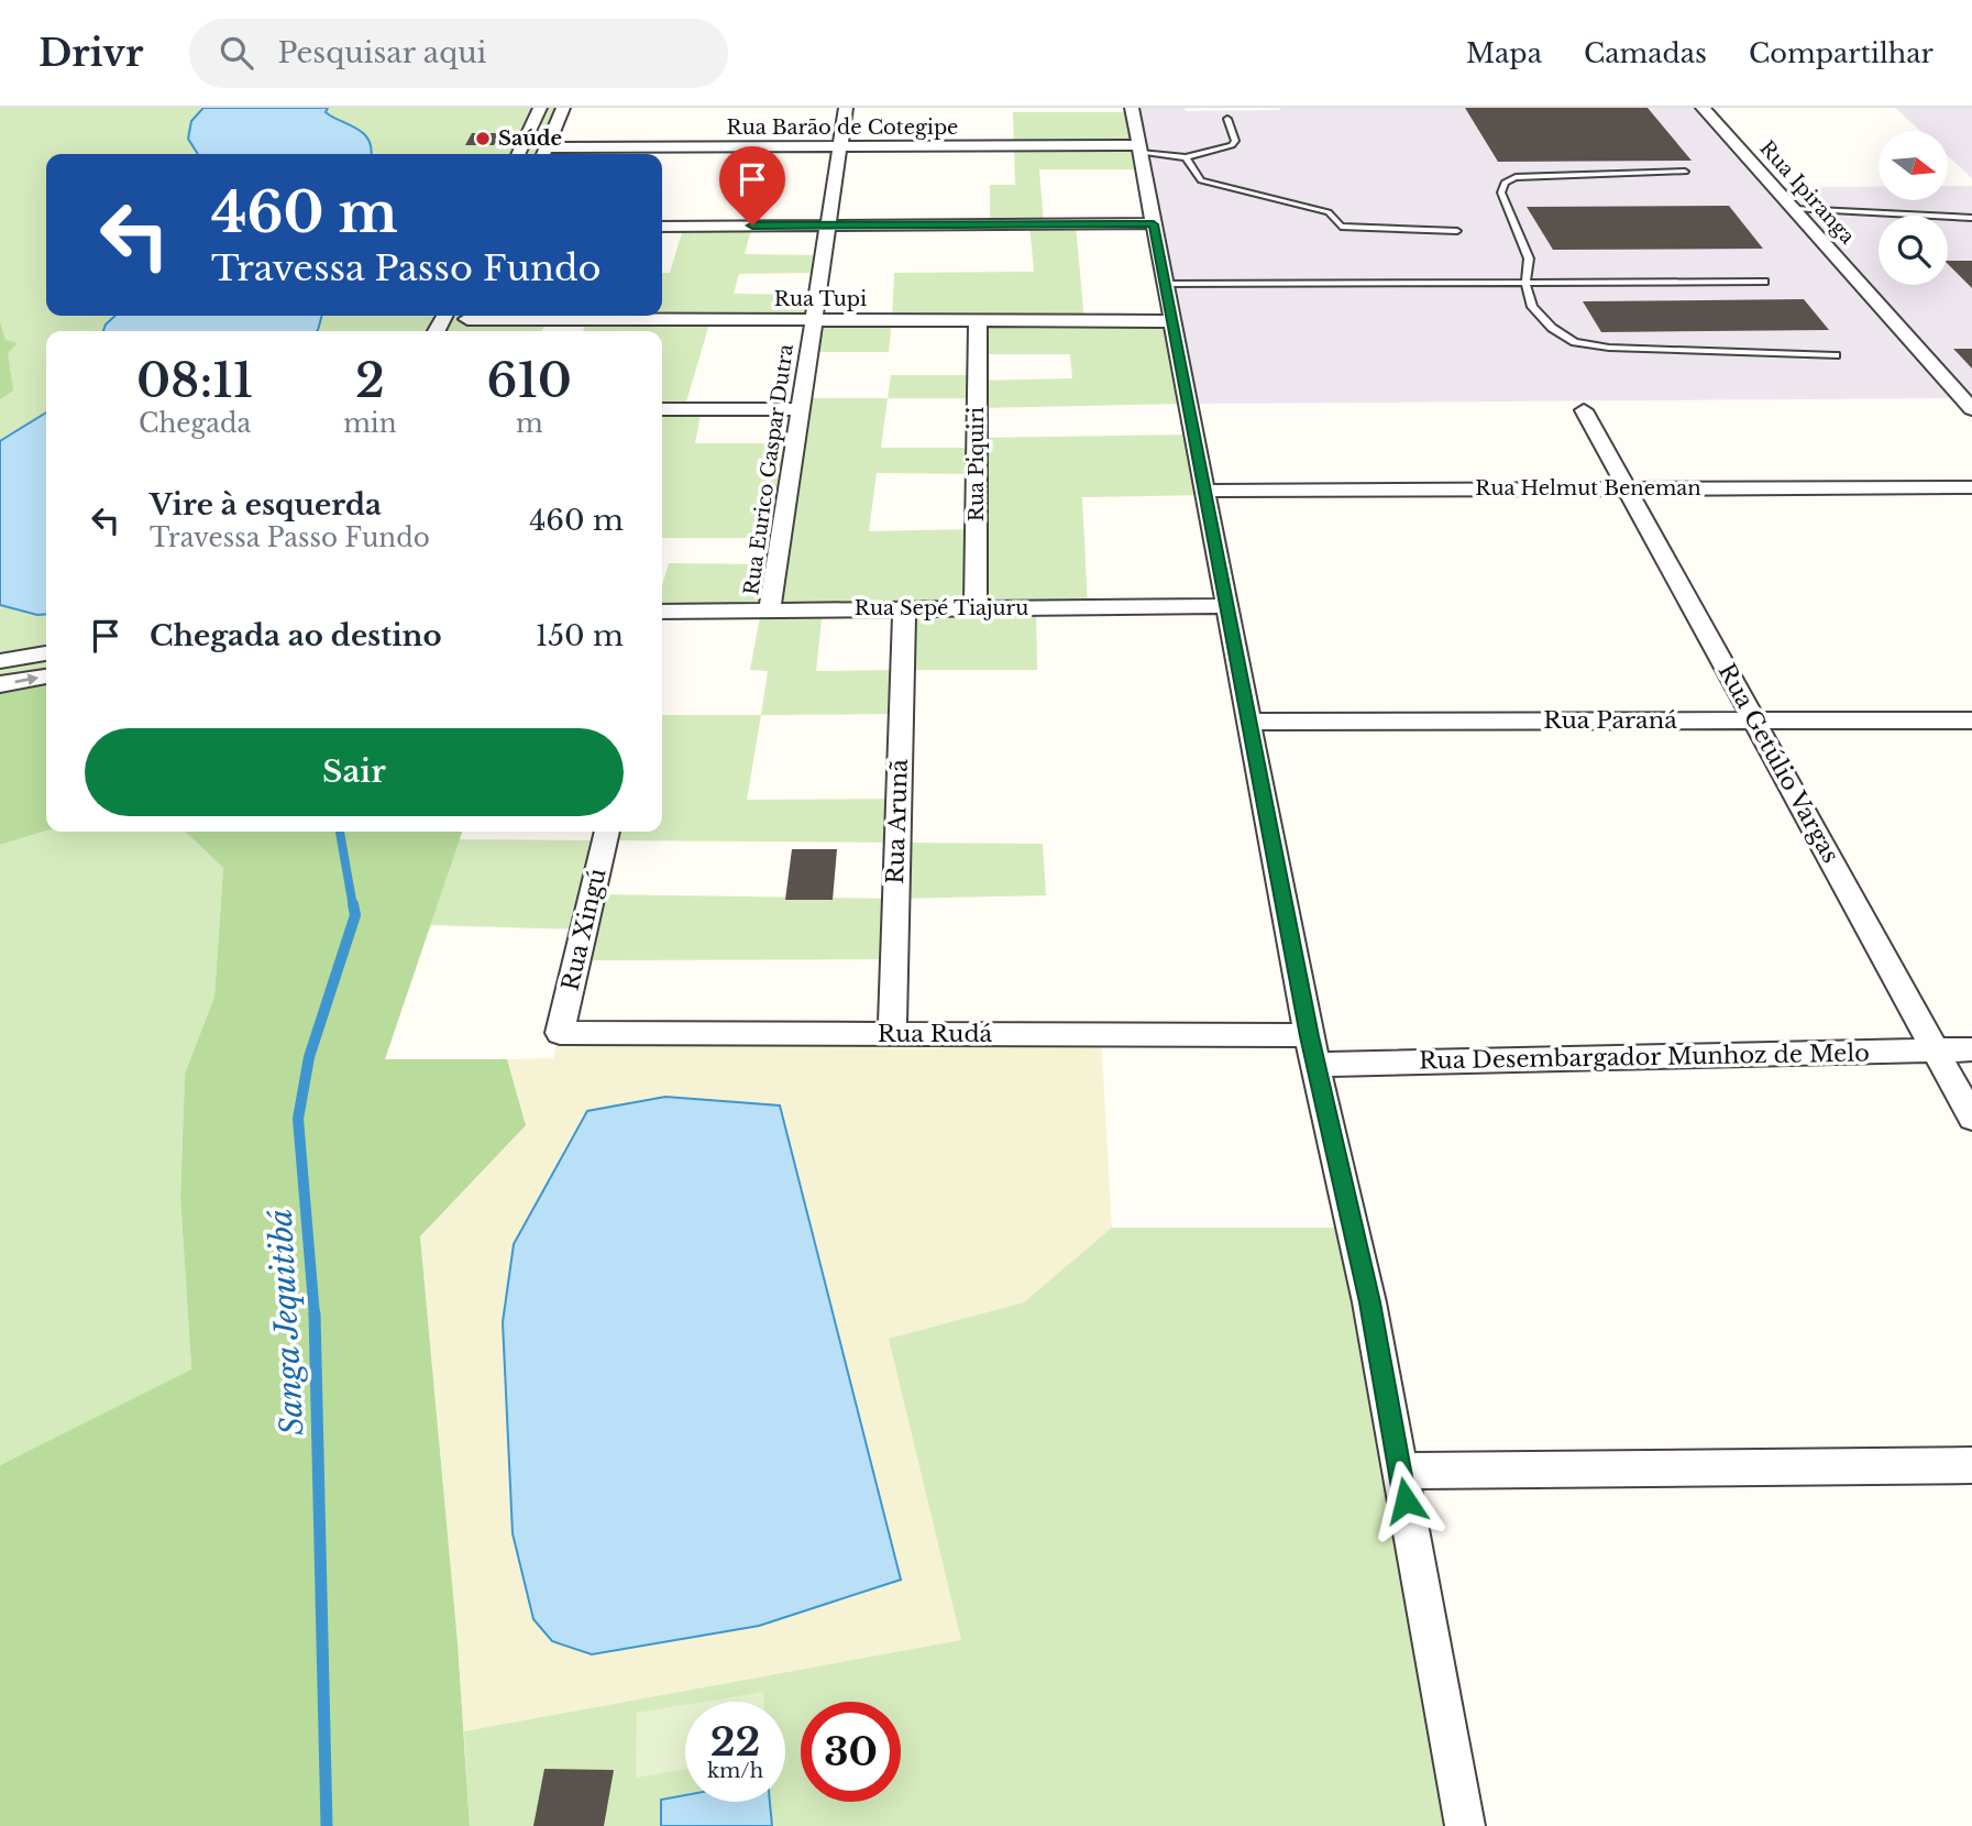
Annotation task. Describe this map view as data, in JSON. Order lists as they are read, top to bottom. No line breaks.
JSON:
{"streets":{"street":["Rua Barão de Cotegipe","Rua Ipiranga","Rua Tupi","Rua Piquiri","Rua Eurico Gaspar Dutra","Rua Helmut Beneman","Rua Sepé Tiajuru","Rua Paraná","Rua Getúlio Vargas","Rua Arunã","Rua Xingú","Rua Rudá","Rua Desembargador Munhoz de Melo"]},"crossings":[["Rua Barão de Cotegipe","Rua Eurico Gaspar Dutra"],["Rua Tupi","Rua Piquiri"],["Rua Tupi","Rua Eurico Gaspar Dutra"],["Rua Piquiri","Rua Sepé Tiajuru"],["Rua Eurico Gaspar Dutra","Rua Sepé Tiajuru"],["Rua Helmut Beneman","Rua Getúlio Vargas"],["Rua Sepé Tiajuru","Rua Arunã"],["Rua Paraná","Rua Getúlio Vargas"],["Rua Getúlio Vargas","Rua Desembargador Munhoz de Melo"],["Rua Arunã","Rua Rudá"],["Rua Xingú","Rua Rudá"],["Rua Rudá","Rua Desembargador Munhoz de Melo"]],"water":["Sanga Jequitibá"],"places":["Saúde"],"north":"right","page":{"header":"Drivr","search":"Pesquisar aqui","nav":["Mapa","Camadas","Compartilhar"],"turn":["460 m","Travessa Passo Fundo"],"eta":["08:11","Chegada","2","min","610","m"],"list":[{"name":"Vire à esquerda","note":"Travessa Passo Fundo","value":"460 m"},{"name":"Chegada ao destino","value":"150 m"}],"buttons":"Sair","speed":"22 km/h","limit":"30"}}
